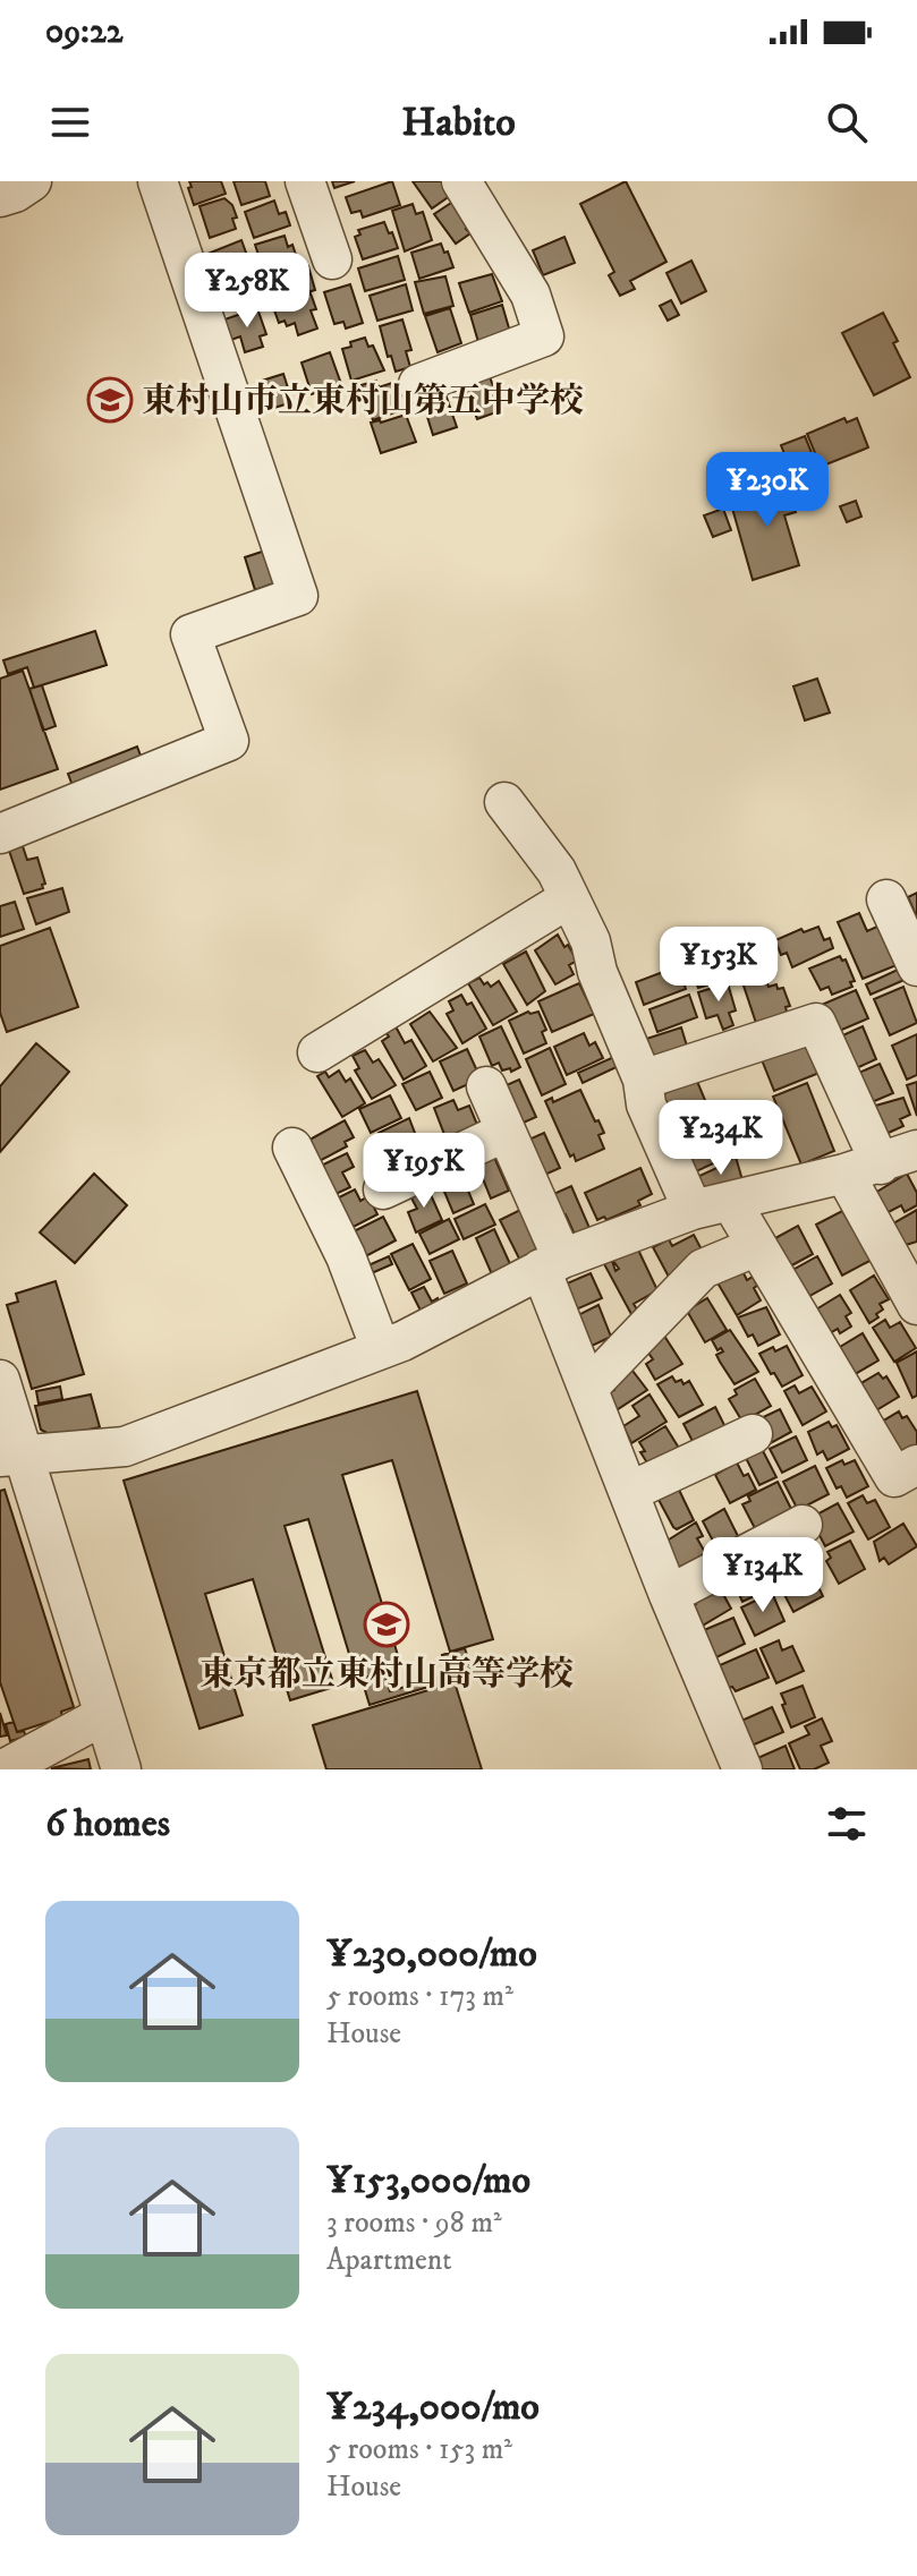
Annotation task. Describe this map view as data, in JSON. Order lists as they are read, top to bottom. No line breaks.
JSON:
{"places":{"school or university":["東村山市立東村山第五中学校","東京都立東村山高等学校"]},"page":{"status":"09:22","header":"Habito","price":["¥258K","¥230K","¥153K","¥234K","¥195K","¥134K"],"heading":"6 homes","list":[{"name":"¥230,000/mo","note":"5 rooms · 173 m² · House"},{"name":"¥153,000/mo","note":"3 rooms · 98 m² · Apartment"},{"name":"¥234,000/mo","note":"5 rooms · 153 m² · House"}]}}
